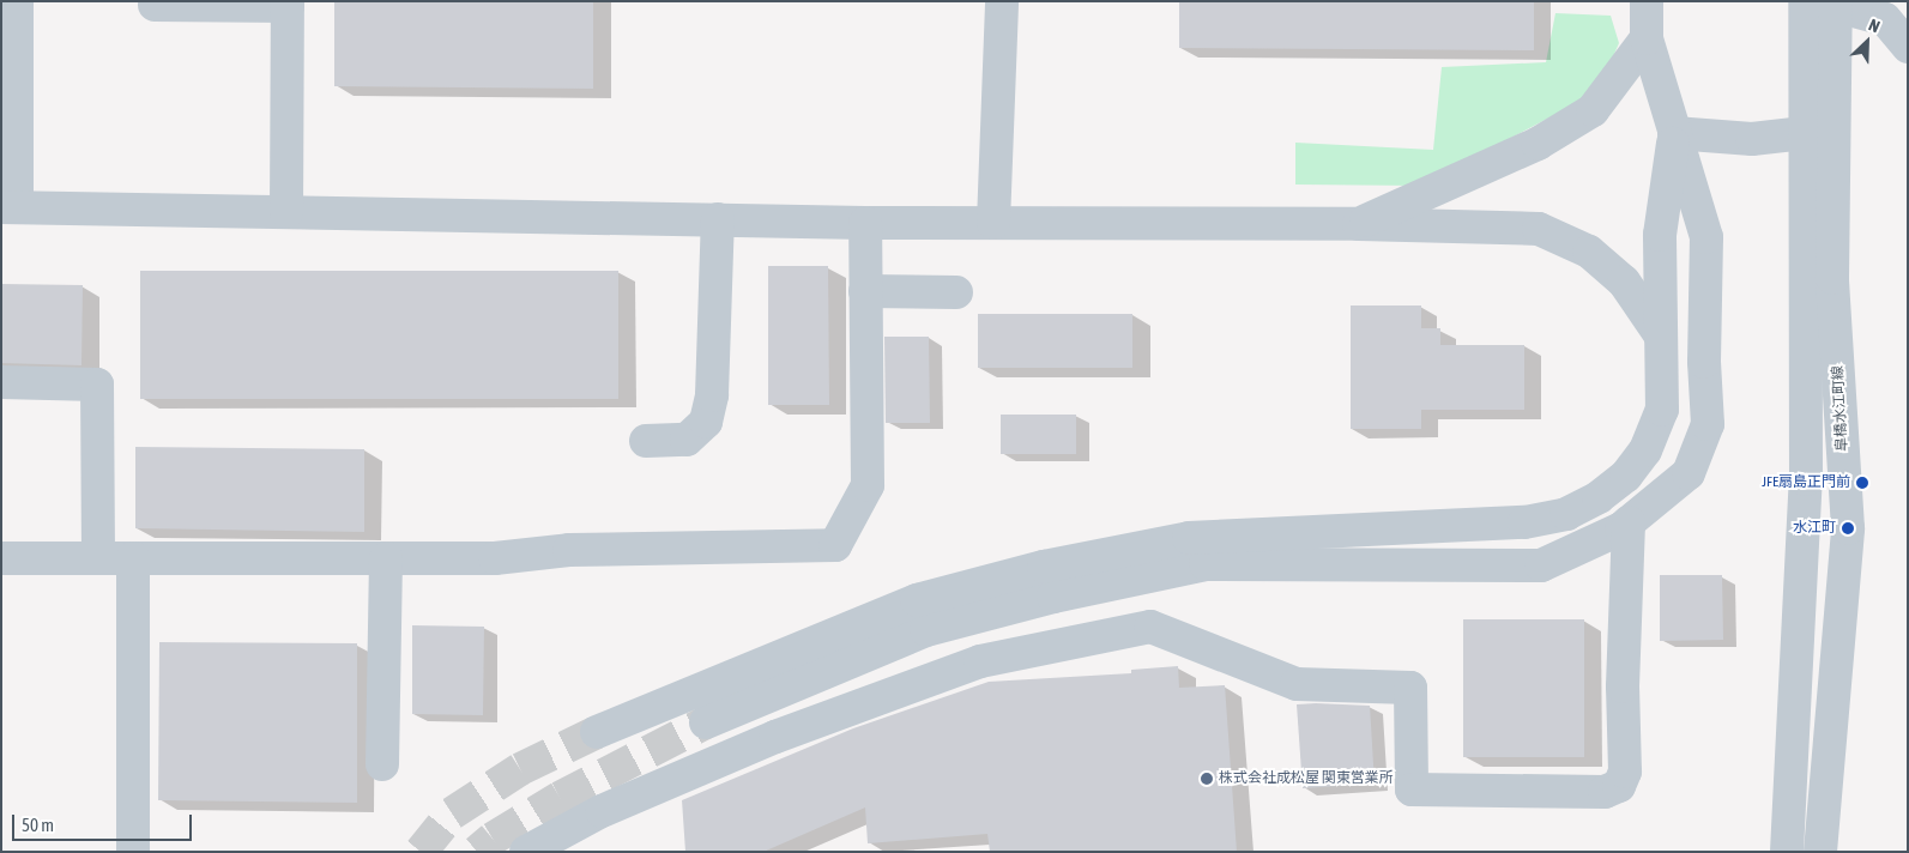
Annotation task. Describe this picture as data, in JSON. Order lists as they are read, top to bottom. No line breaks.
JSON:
{"streets":{"street":["皐橋水江町線"]},"places":["JFE扇島正門前","水江町","株式会社成松屋 関東営業所"],"scale_bar":"50 m","north":"top right"}
